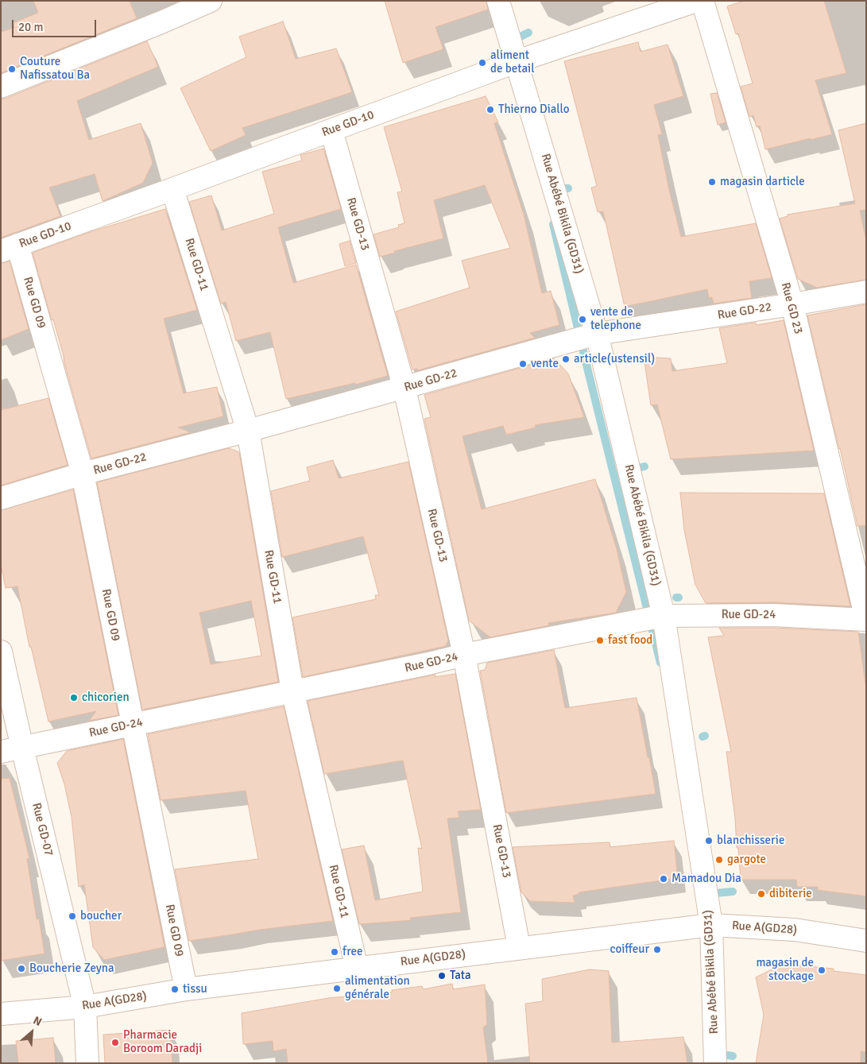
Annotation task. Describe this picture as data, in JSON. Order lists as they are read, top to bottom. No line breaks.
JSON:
{"streets":{"street":["Rue GD-10","Rue Abébé Bikila (GD31)","Rue GD-13","Rue GD-11","Rue GD 09","Rue GD 23","Rue GD-22","Rue GD-24","Rue GD-07","Rue A(GD28)"]},"crossings":[["Rue GD-10","Rue Abébé Bikila (GD31)"],["Rue GD-10","Rue GD-13"],["Rue GD-10","Rue GD-11"],["Rue GD-10","Rue GD 09"],["Rue Abébé Bikila (GD31)","Rue GD-22"],["Rue Abébé Bikila (GD31)","Rue GD-24"],["Rue Abébé Bikila (GD31)","Rue A(GD28)"],["Rue GD-13","Rue GD-22"],["Rue GD-13","Rue GD-24"],["Rue GD-13","Rue A(GD28)"],["Rue GD-11","Rue GD-22"],["Rue GD-11","Rue GD-24"],["Rue GD-11","Rue A(GD28)"],["Rue GD 09","Rue GD-22"],["Rue GD 09","Rue GD-24"],["Rue GD 09","Rue A(GD28)"],["Rue GD 23","Rue GD-22"],["Rue GD 23","Rue GD-24"],["Rue GD-24","Rue GD-07"],["Rue GD-07","Rue A(GD28)"]],"places":["aliment de betail","Couture Nafissatou Ba","Thierno Diallo","magasin darticle","vente de telephone","article(ustensil)","vente","fast food","chicorien","blanchisserie","gargote","Mamadou Dia","dibiterie","boucher","coiffeur","free","Boucherie Zeyna","magasin de stockage","Tata","alimentation générale","tissu","Pharmacie Boroom Daradji"],"scale_bar":"20 m","north":"top right"}
